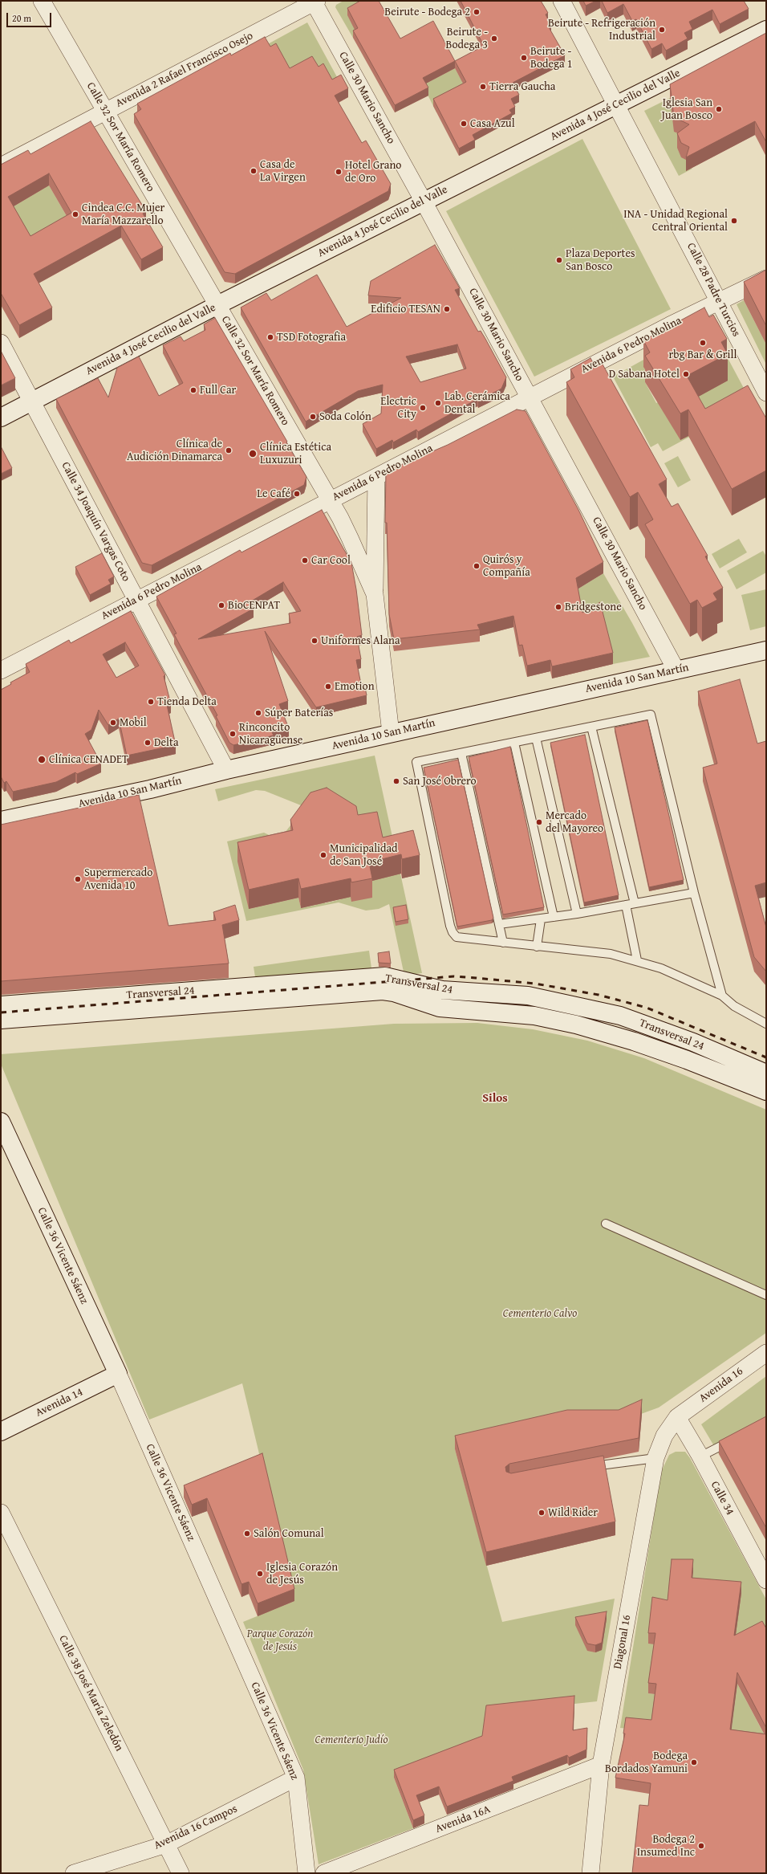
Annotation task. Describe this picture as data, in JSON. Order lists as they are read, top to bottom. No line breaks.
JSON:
{"streets":{"street":["Avenida 2 Rafael Francisco Osejo","Calle 30 Mario Sancho","Avenida 4 José Cecilio del Valle","Calle 32 Sor María Romero","Calle 28 Padre Turcios","Avenida 6 Pedro Molina","Calle 34 Joaquín Vargas Coto","Avenida 10 San Martín","Transversal 24","Calle 36 Vicente Sáenz","Avenida 16","Avenida 14","Calle 34","Diagonal 16","Calle 38 José María Zeledón","Avenida 16A","Avenida 16 Campos"]},"crossings":[["Avenida 2 Rafael Francisco Osejo","Calle 30 Mario Sancho"],["Avenida 2 Rafael Francisco Osejo","Calle 32 Sor María Romero"],["Calle 30 Mario Sancho","Avenida 4 José Cecilio del Valle"],["Calle 30 Mario Sancho","Avenida 6 Pedro Molina"],["Calle 30 Mario Sancho","Avenida 10 San Martín"],["Avenida 4 José Cecilio del Valle","Calle 32 Sor María Romero"],["Avenida 4 José Cecilio del Valle","Calle 28 Padre Turcios"],["Avenida 4 José Cecilio del Valle","Calle 34 Joaquín Vargas Coto"],["Calle 32 Sor María Romero","Avenida 6 Pedro Molina"],["Calle 32 Sor María Romero","Avenida 10 San Martín"],["Calle 28 Padre Turcios","Avenida 6 Pedro Molina"],["Avenida 6 Pedro Molina","Calle 34 Joaquín Vargas Coto"],["Calle 34 Joaquín Vargas Coto","Avenida 10 San Martín"],["Calle 36 Vicente Sáenz","Avenida 14"],["Calle 36 Vicente Sáenz","Avenida 16 Campos"],["Avenida 16","Calle 34"],["Avenida 16","Diagonal 16"],["Calle 34","Diagonal 16"],["Diagonal 16","Avenida 16A"],["Calle 38 José María Zeledón","Avenida 16 Campos"]],"districts":["Silos"],"parks":["Cementerio Calvo","Parque Corazón de Jesús","Cementerio Judío"],"places":["Beirute - Bodega 2","Beirute - Refrigeración Industrial","Beirute - Bodega 3","Beirute - Bodega 1","Tierra Gaucha","Iglesia San Juan Bosco","Casa Azul","Casa de La Virgen","Hotel Grano de Oro","Cindea C.C. Mujer María Mazzarello","INA - Unidad Regional Central Oriental","Plaza Deportes San Bosco","Edificio TESAN","TSD Fotografia","rbg Bar & Grill","D Sabana Hotel","Full Car","Lab. Cerámica Dental","Electric City","Soda Colón","Clínica de Audición Dinamarca","Clínica Estética Luxuzuri","Le Café","Car Cool","Quirós y Compañía","BioCENPAT","Bridgestone","Uniformes Alana","Emotion","Tienda Delta","Súper Baterías","Mobil","Rinconcito Nicaragüense","Delta","Clínica CENADET","San José Obrero","Mercado del Mayoreo","Municipalidad de San José","Supermercado Avenida 10","Wild Rider","Salón Comunal","Iglesia Corazón de Jesús","Bodega Bordados Yamuni","Bodega 2 Insumed Inc"],"scale_bar":"20 m"}
